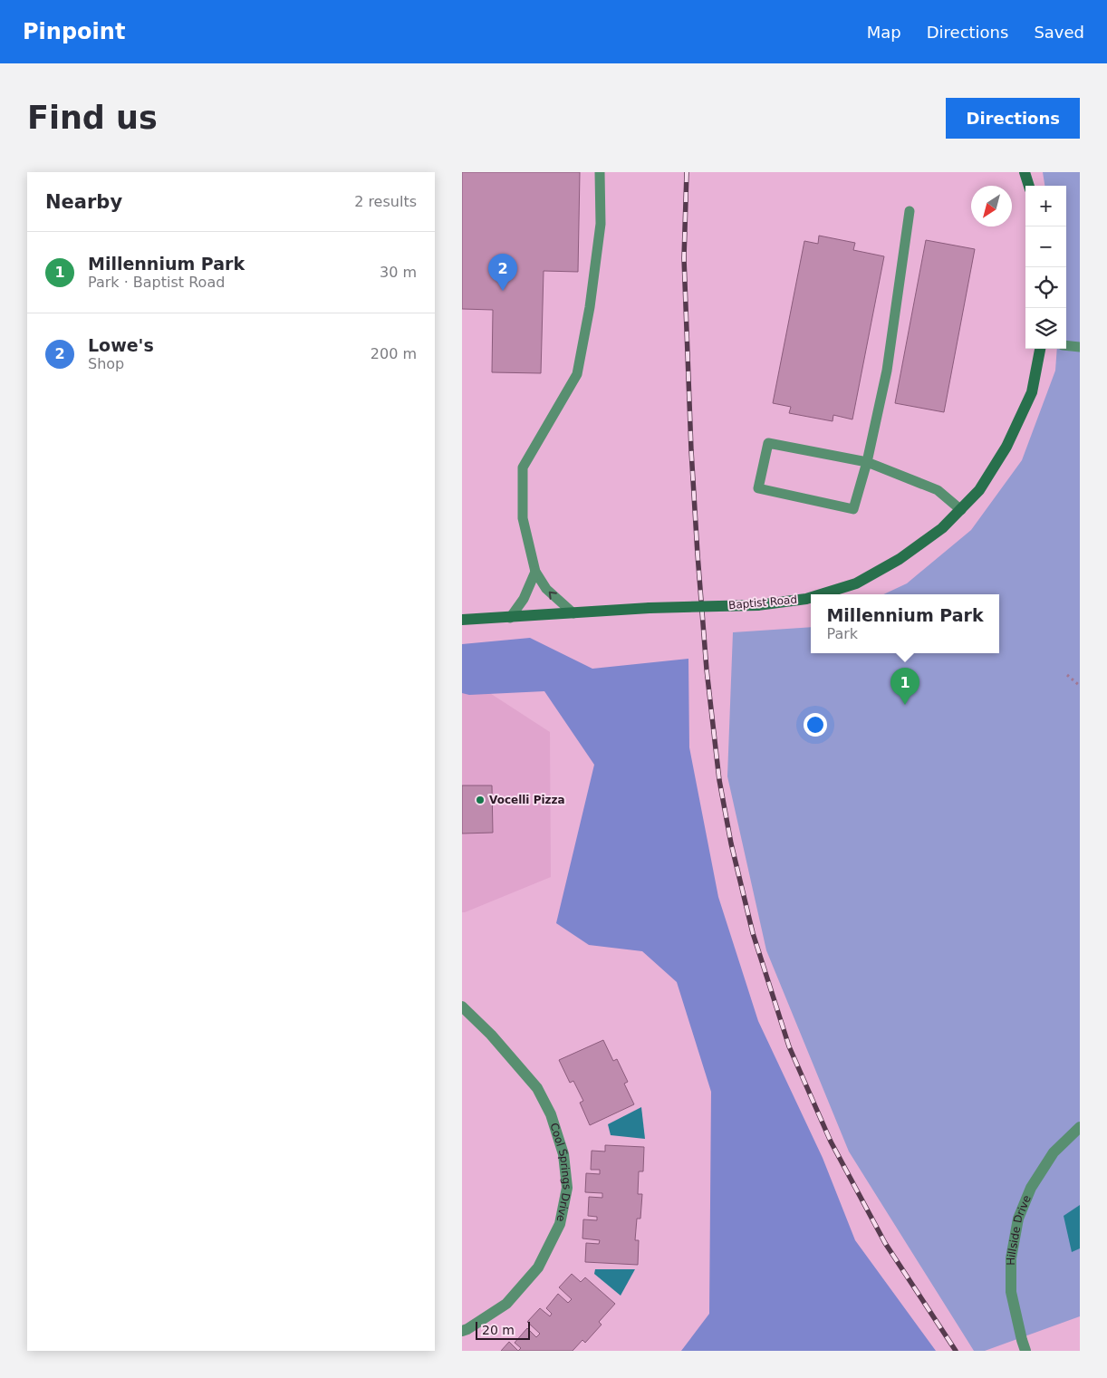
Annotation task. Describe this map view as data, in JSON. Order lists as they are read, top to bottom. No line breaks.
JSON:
{"streets":{"main road":["Baptist Road"],"street":["Cool Springs Drive","Hillside Drive"]},"places":["Vocelli Pizza"],"scale_bar":"20 m","north":"bottom left","page":{"header":"Pinpoint","nav":["Map","Directions","Saved"],"buttons":"Directions","title":"Find us","heading":["Nearby","2 results"],"map_buttons":["+","−"],"list":[{"mark":"1","name":"Millennium Park","note":"Park · Baptist Road","value":"30 m"},{"mark":"2","name":"Lowe's","note":"Shop","value":"200 m"}],"pins":["2","1"],"popup":["Millennium Park","Park"],"scale":"20 m"}}
